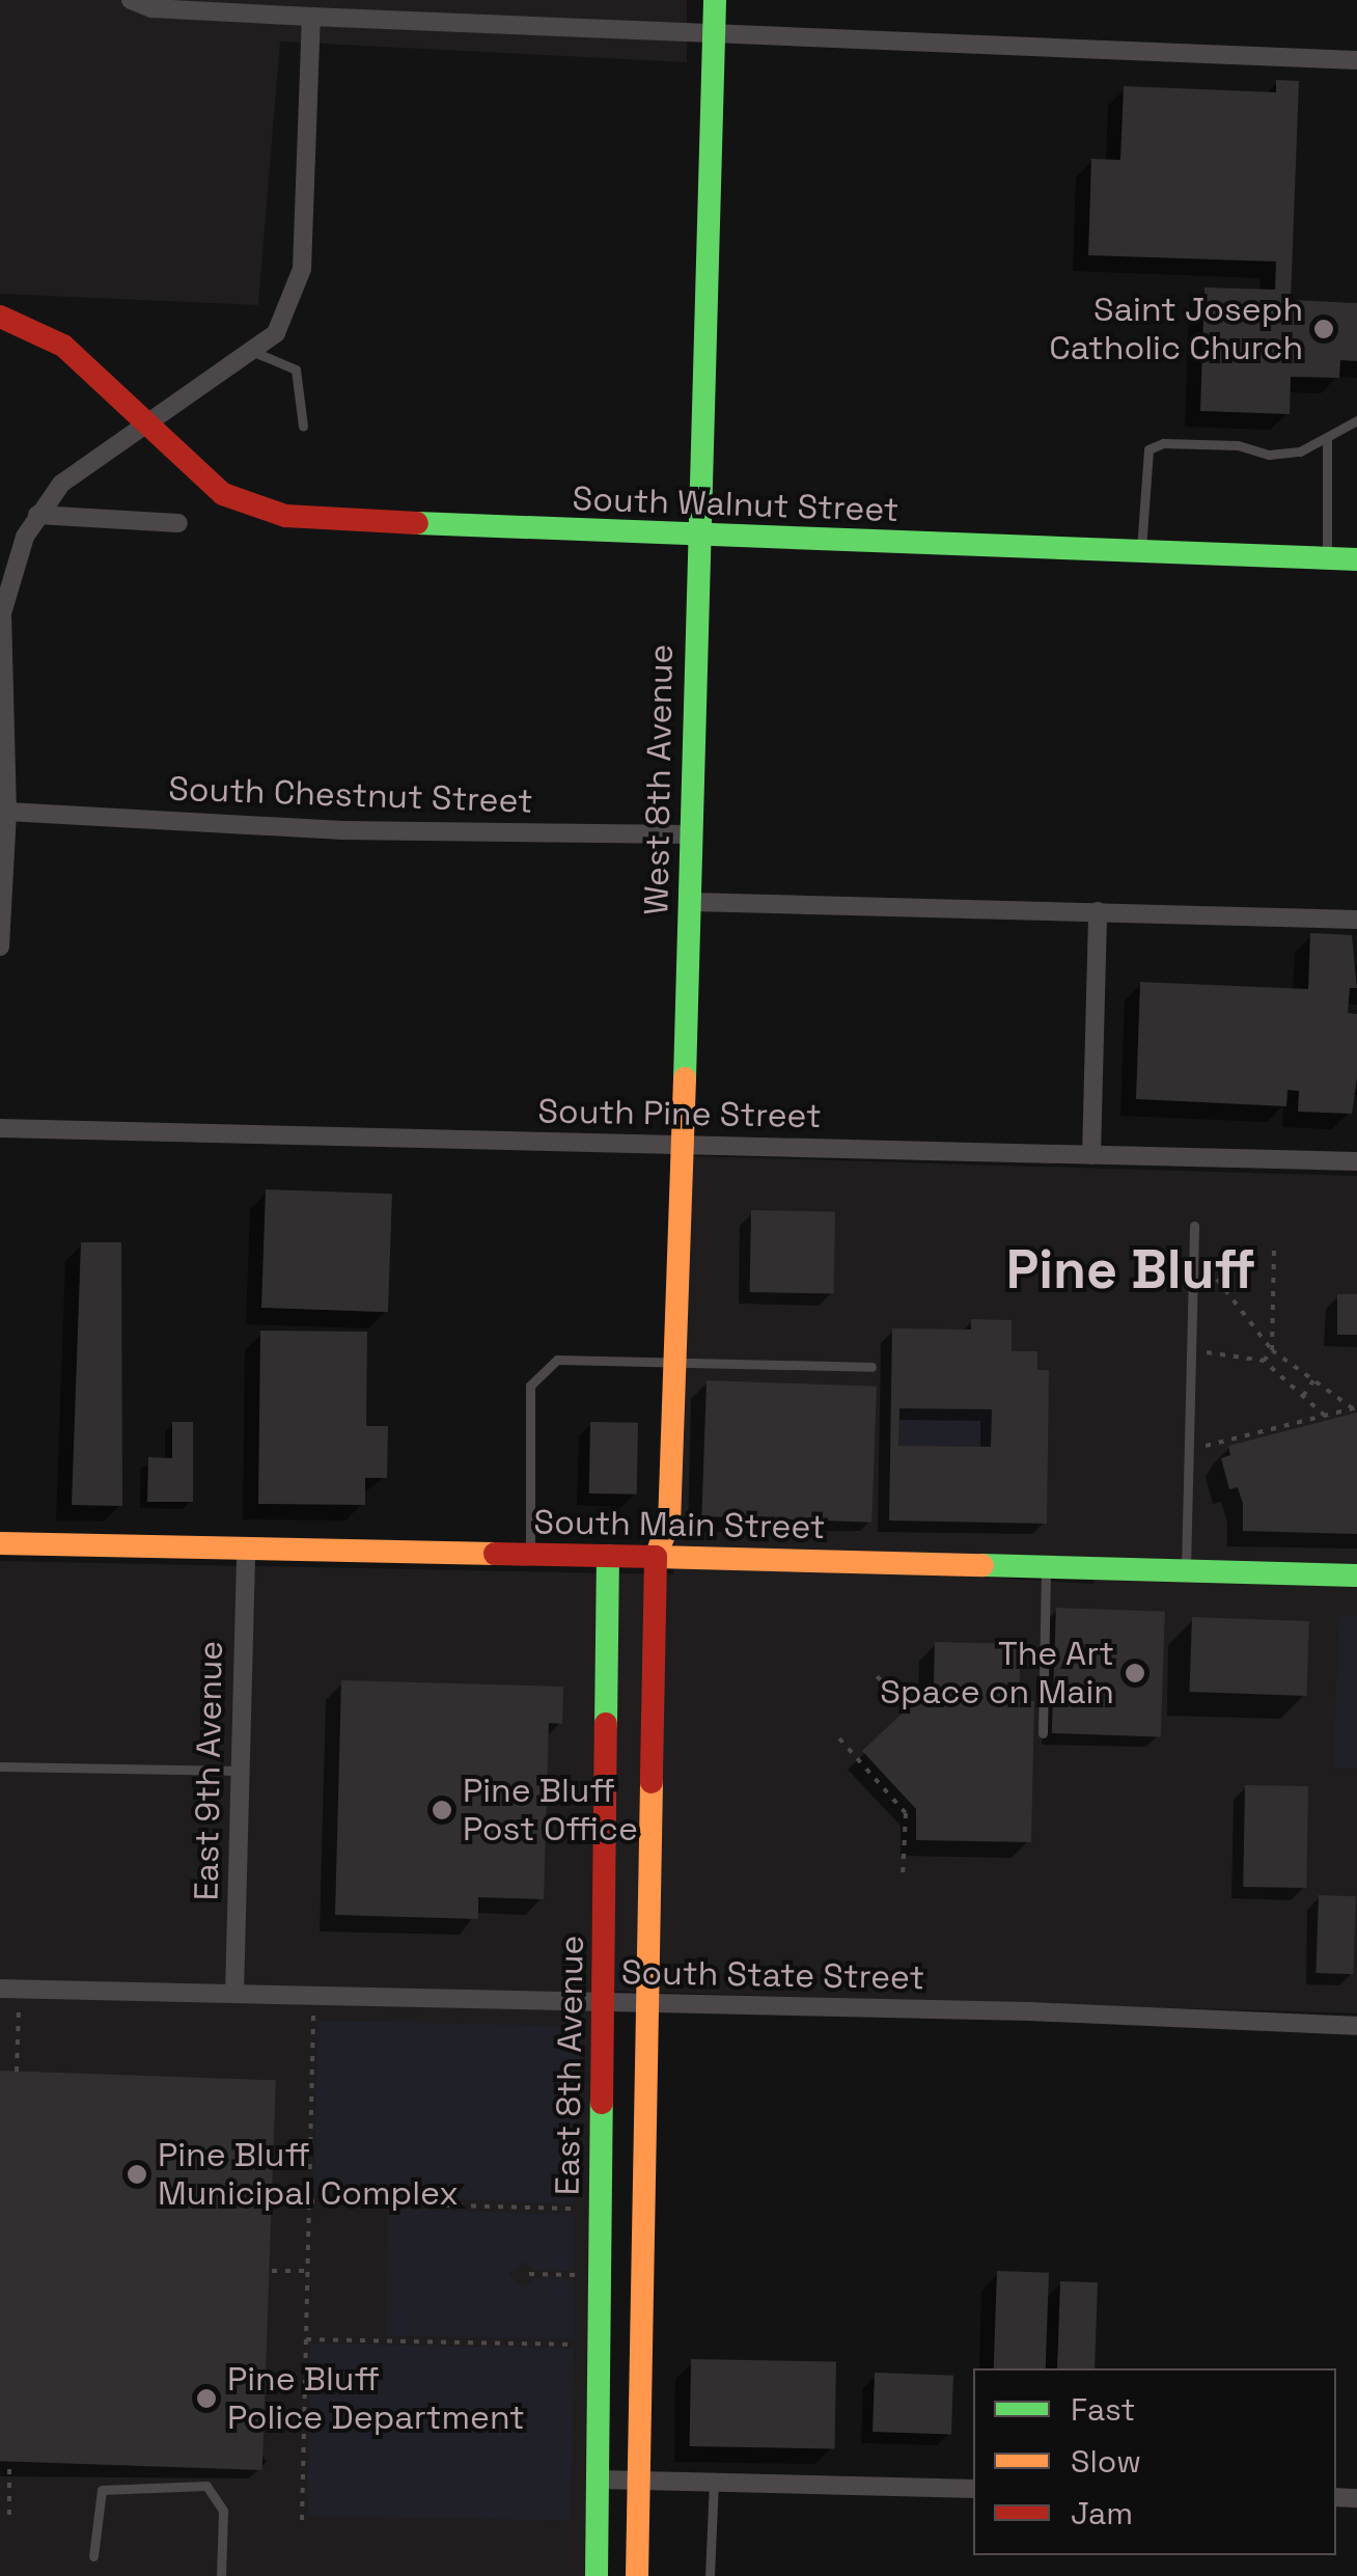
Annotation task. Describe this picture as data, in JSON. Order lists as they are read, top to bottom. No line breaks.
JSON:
{"streets":{"main road":["South Walnut Street","West 8th Avenue","South Main Street","East 8th Avenue"],"street":["South Chestnut Street","South Pine Street","East 9th Avenue","South State Street"]},"crossings":[["South Walnut Street","West 8th Avenue"],["West 8th Avenue","South Chestnut Street"],["West 8th Avenue","South Pine Street"],["West 8th Avenue","South Main Street"],["South Main Street","East 9th Avenue"],["South Main Street","East 8th Avenue"],["East 9th Avenue","South State Street"],["South State Street","East 8th Avenue"]],"districts":["Pine Bluff"],"places":["Saint Joseph Catholic Church","The Art Space on Main","Pine Bluff Post Office","Pine Bluff Municipal Complex","Pine Bluff Police Department"],"legend":["Fast","Slow","Jam"]}
